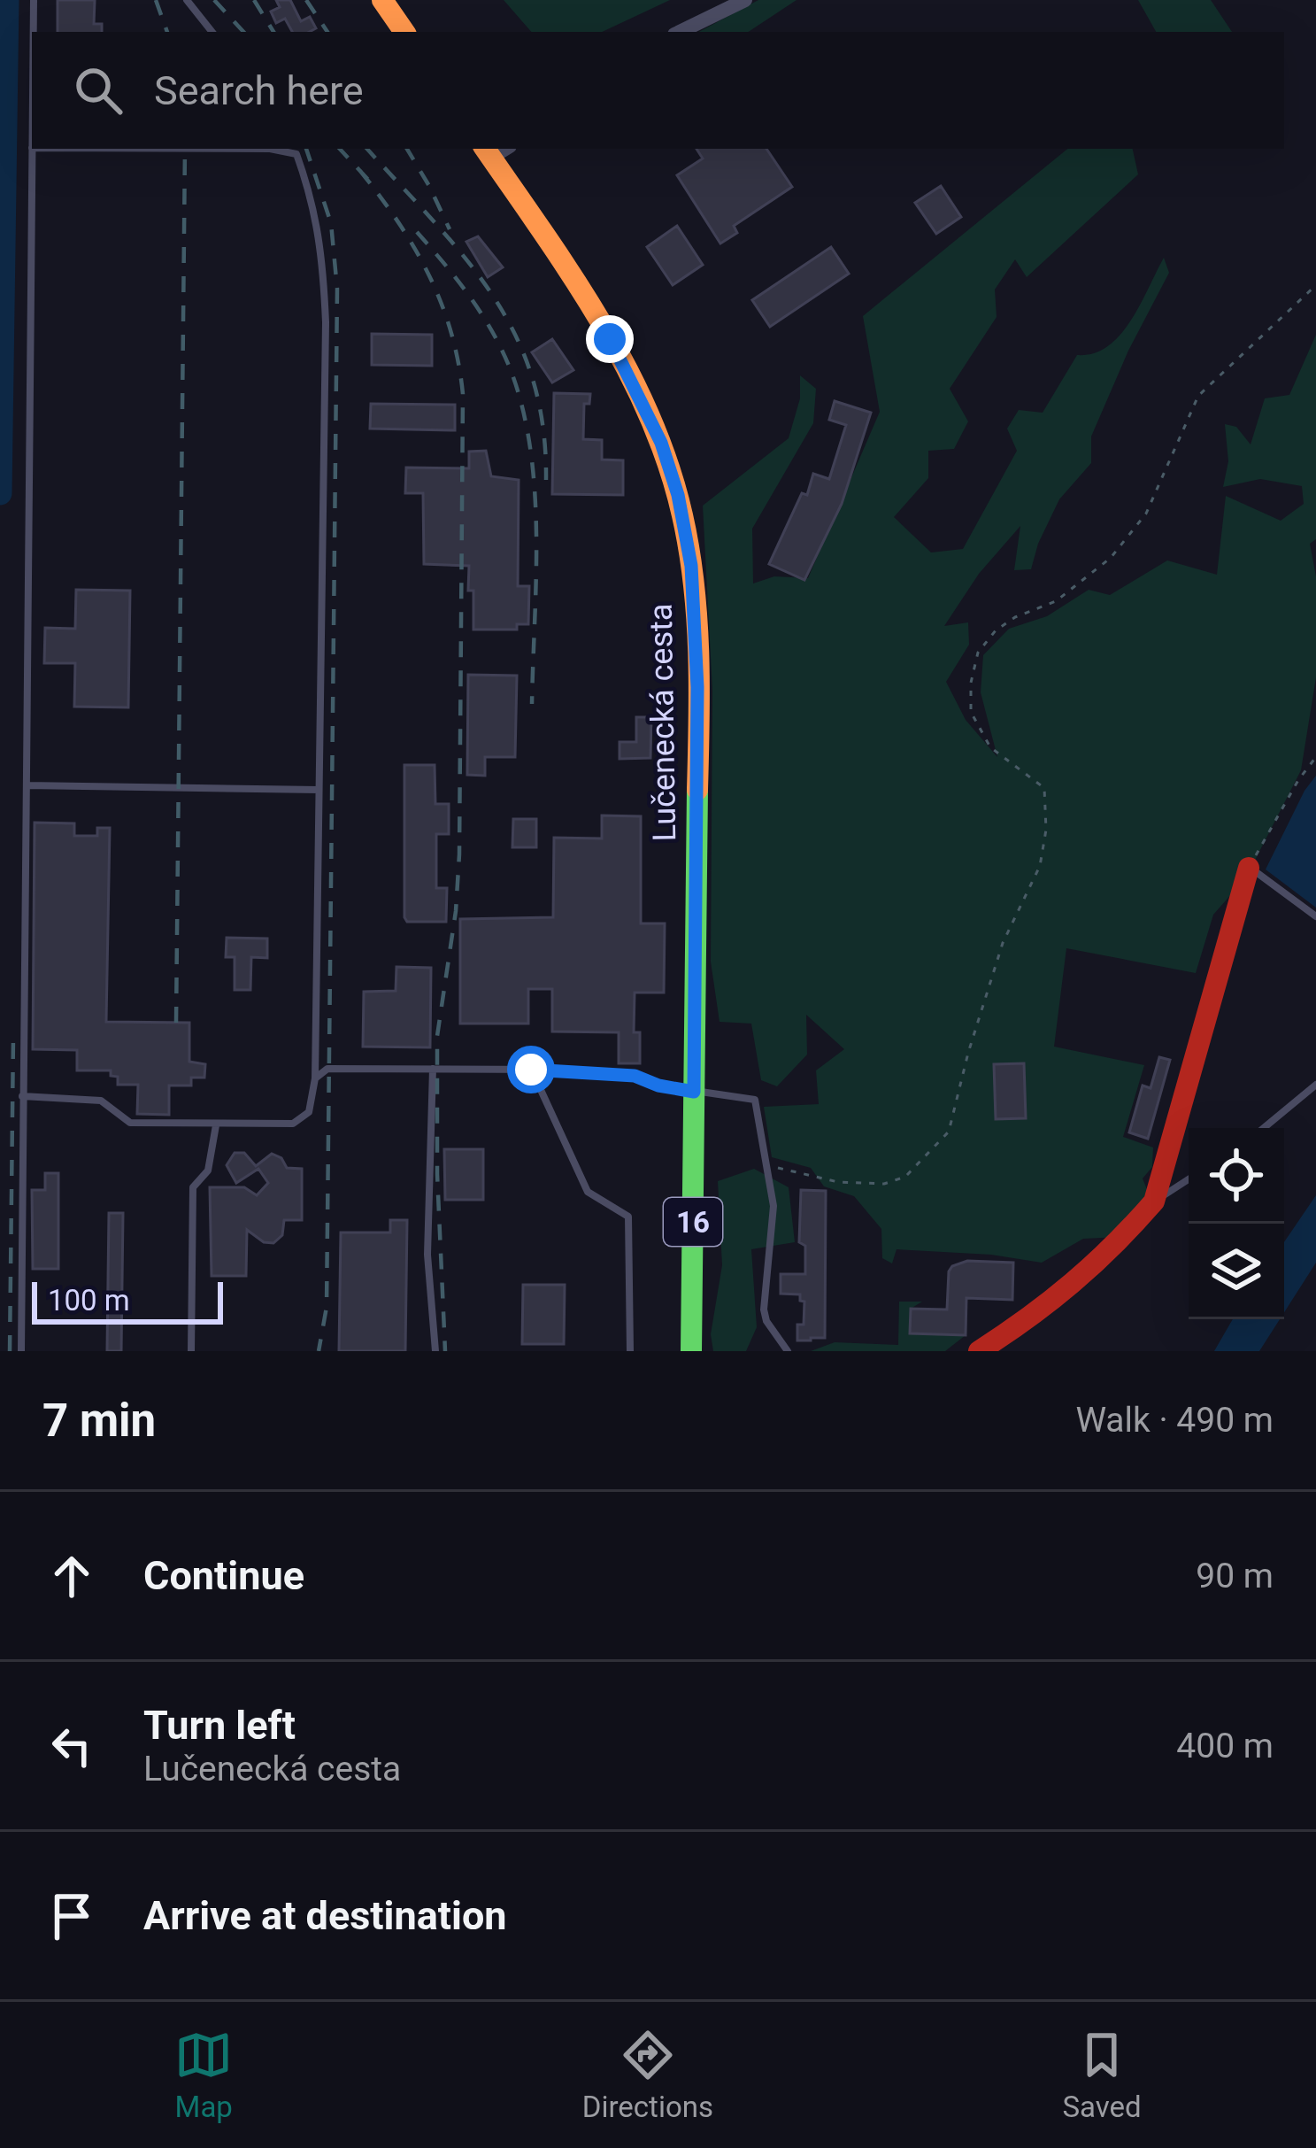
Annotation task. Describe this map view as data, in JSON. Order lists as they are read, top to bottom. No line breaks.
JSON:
{"streets":{"main road":["Lučenecká cesta","16"]},"scale_bar":"100 m","page":{"search":"Search here","scale":"100 m","heading":["7 min","Walk · 490 m"],"list":[["Continue","90 m"],["Turn left","Lučenecká cesta","400 m"],"Arrive at destination"],"nav":["Map","Directions","Saved"]}}
